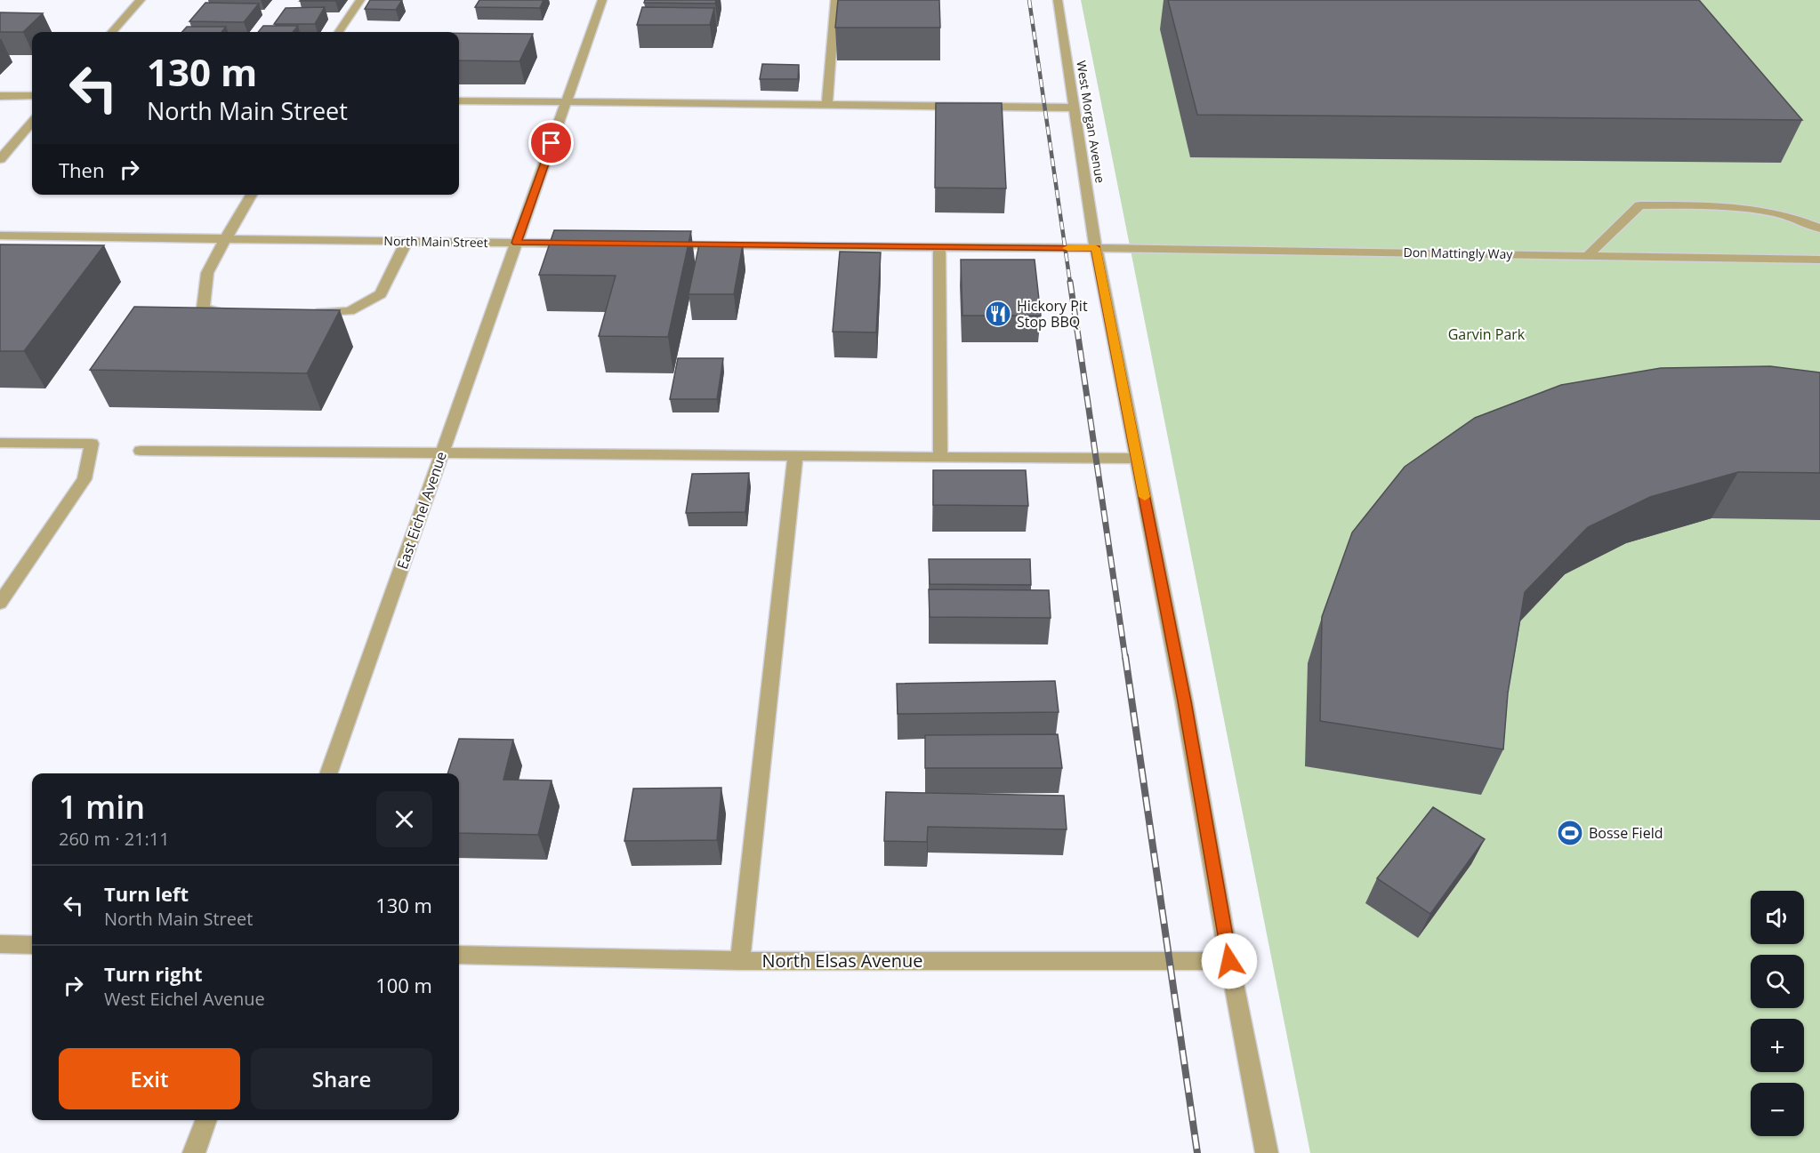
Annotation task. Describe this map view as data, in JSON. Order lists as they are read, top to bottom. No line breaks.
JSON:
{"streets":{"street":["West Morgan Avenue","North Main Street","Don Mattingly Way","East Eichel Avenue","North Elsas Avenue"]},"crossings":[["West Morgan Avenue","Don Mattingly Way"],["West Morgan Avenue","North Elsas Avenue"],["North Main Street","East Eichel Avenue"]],"parks":["Garvin Park"],"places":{"restaurant":["Hickory Pit Stop BBQ"],"sports":["Bosse Field"]},"page":{"turn":["130 m","North Main Street"],"then":"Then","heading":["1 min","260 m · 21:11"],"list":[{"name":"Turn left","note":"North Main Street","value":"130 m"},{"name":"Turn right","note":"West Eichel Avenue","value":"100 m"}],"map_buttons":["+","−"],"buttons":["Exit","Share"]}}
